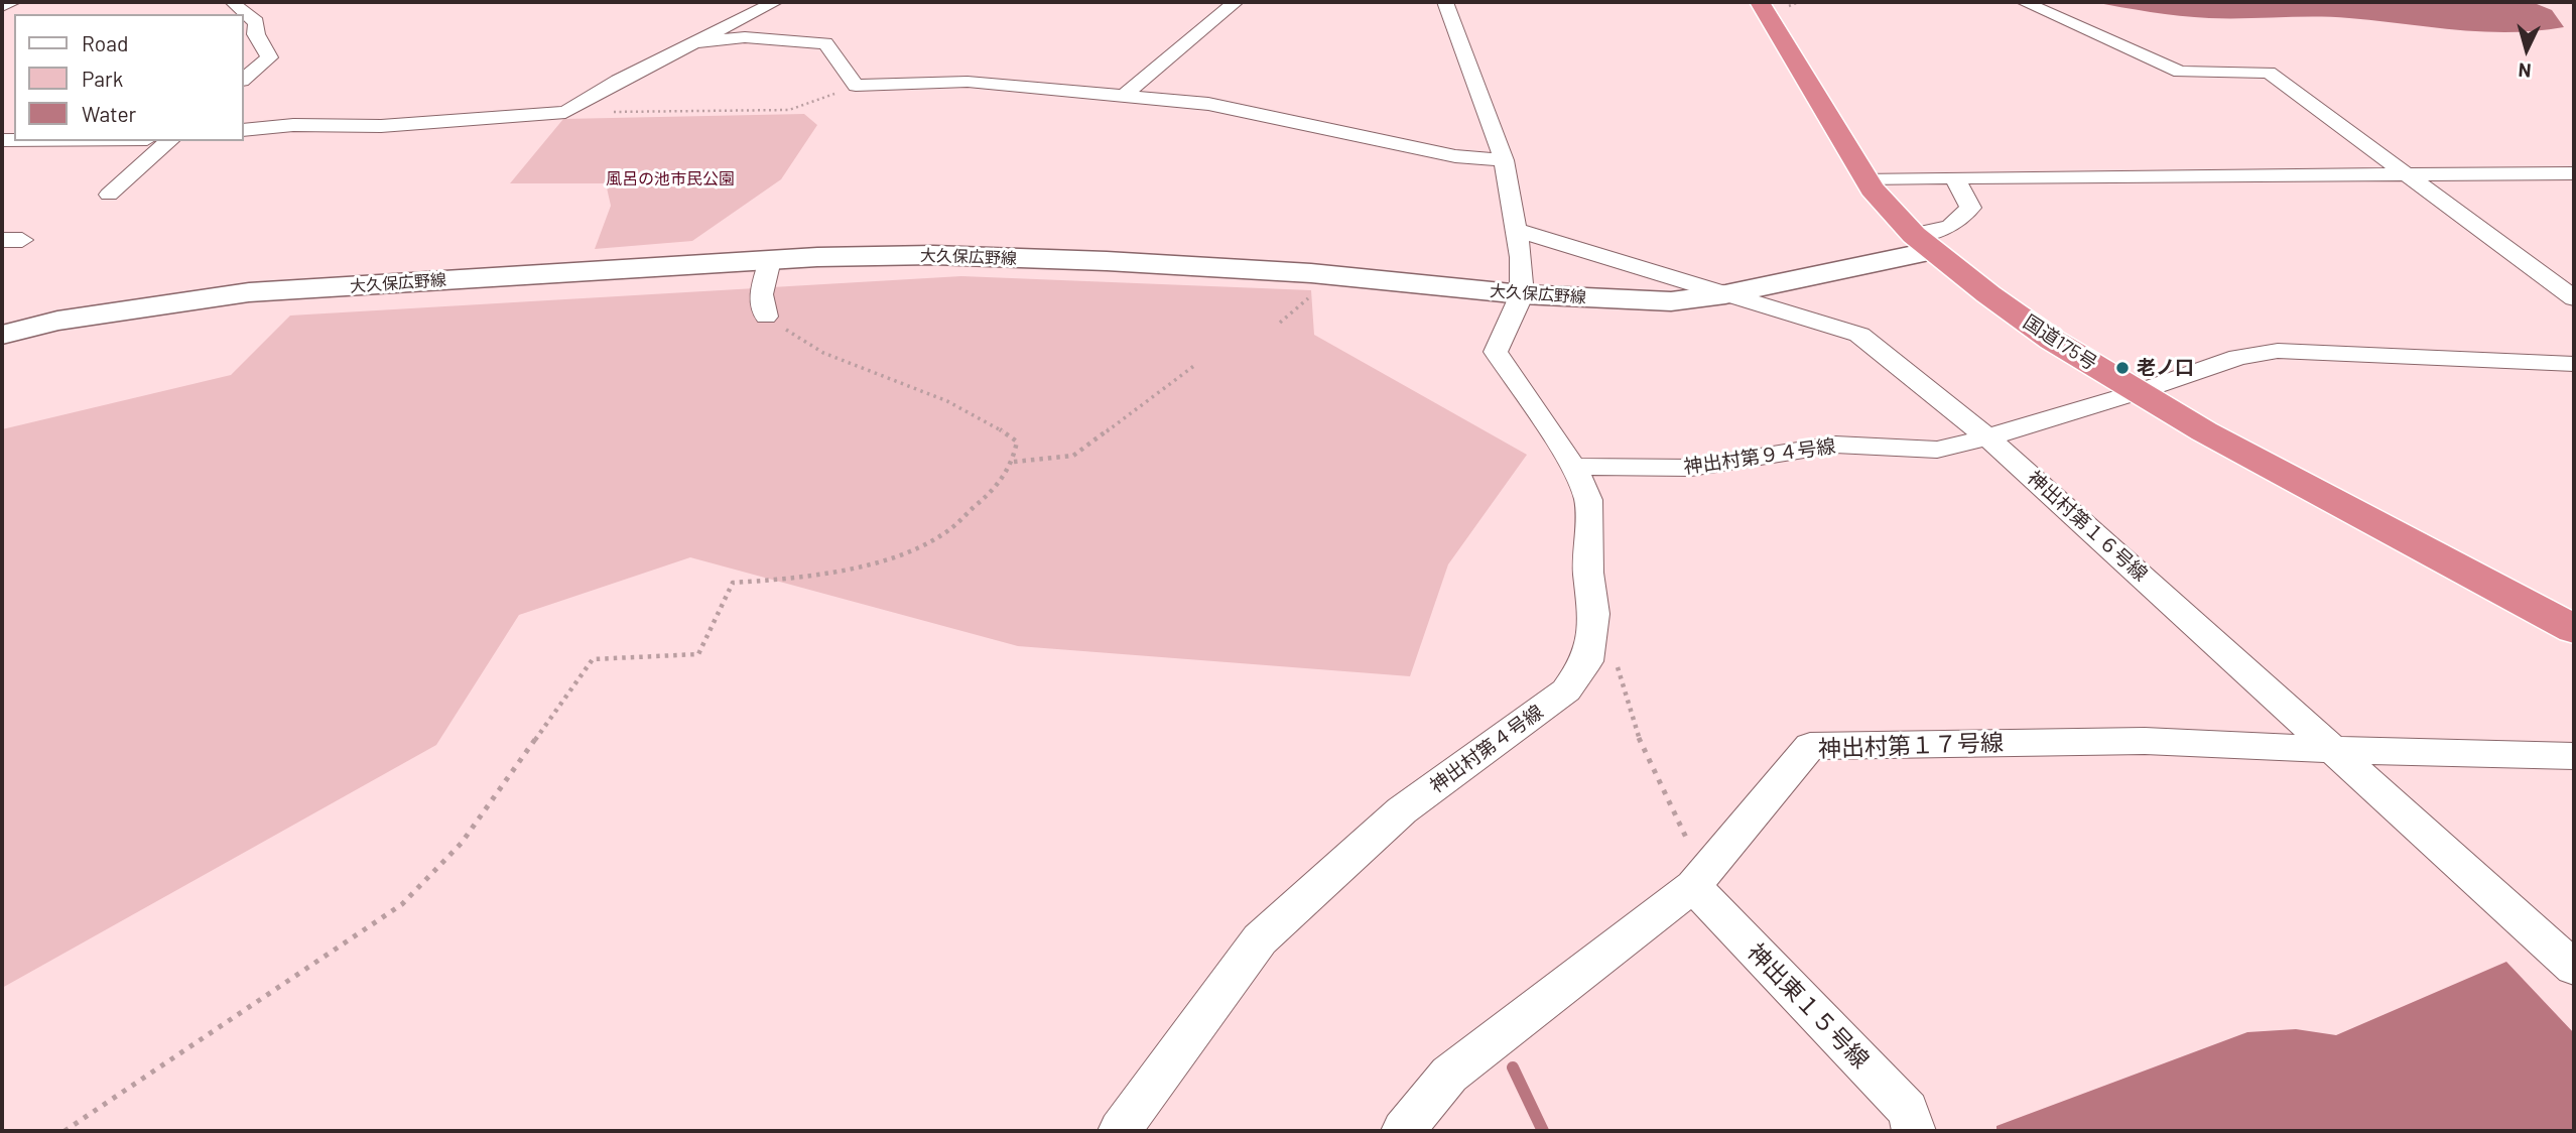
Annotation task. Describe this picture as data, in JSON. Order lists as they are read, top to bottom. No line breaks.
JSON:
{"streets":{"highway":["国道175号"],"street":["大久保広野線","神出村第９４号線","神出村第１６号線","神出村第１７号線","神出村第４号線","神出東１５号線"]},"crossings":[["大久保広野線","国道175号"],["大久保広野線","神出村第１６号線"],["大久保広野線","神出村第４号線"],["国道175号","神出村第９４号線"],["神出村第９４号線","神出村第１６号線"],["神出村第９４号線","神出村第４号線"],["神出村第１６号線","神出村第１７号線"],["神出村第１７号線","神出東１５号線"]],"parks":["風呂の池市民公園"],"places":["老ノ口"],"legend":["Road","Park","Water"],"north":"bottom"}
